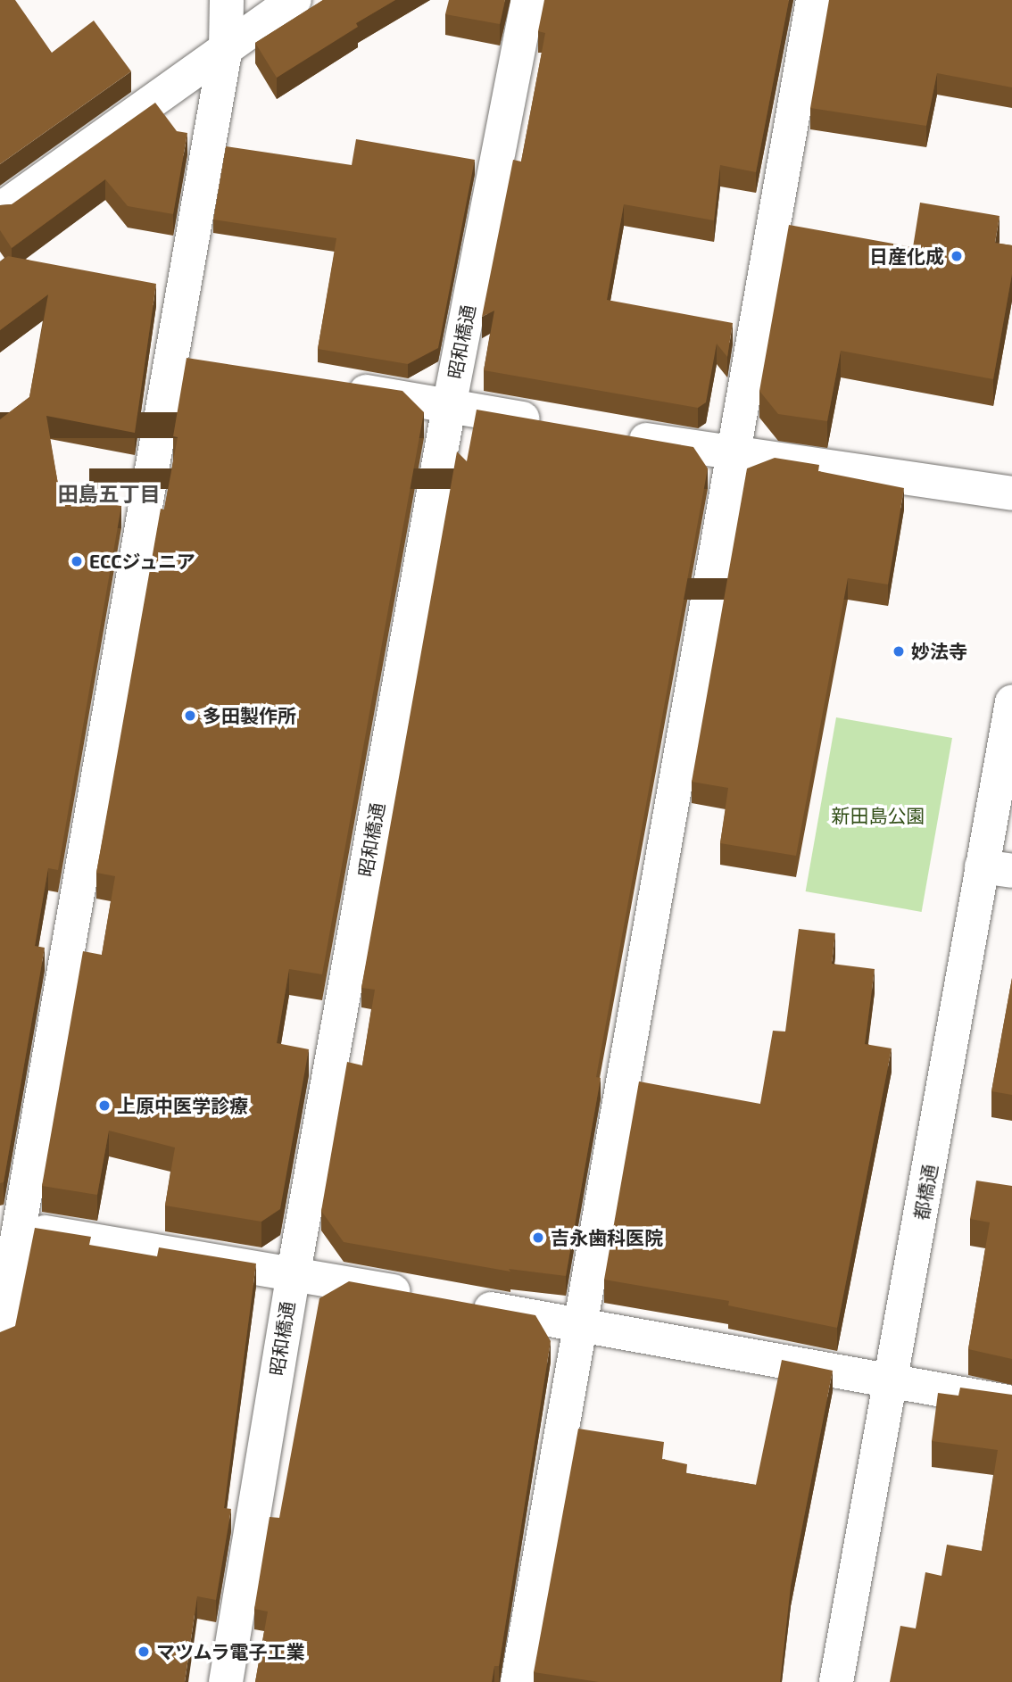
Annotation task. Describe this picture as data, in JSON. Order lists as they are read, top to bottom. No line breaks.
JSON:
{"streets":{"street":["昭和橋通","都橋通"]},"districts":["田島五丁目"],"parks":["新田島公園"],"places":["日産化成","ECCジュニア","妙法寺","多田製作所","上原中医学診療","吉永歯科医院","マツムラ電子工業"]}
